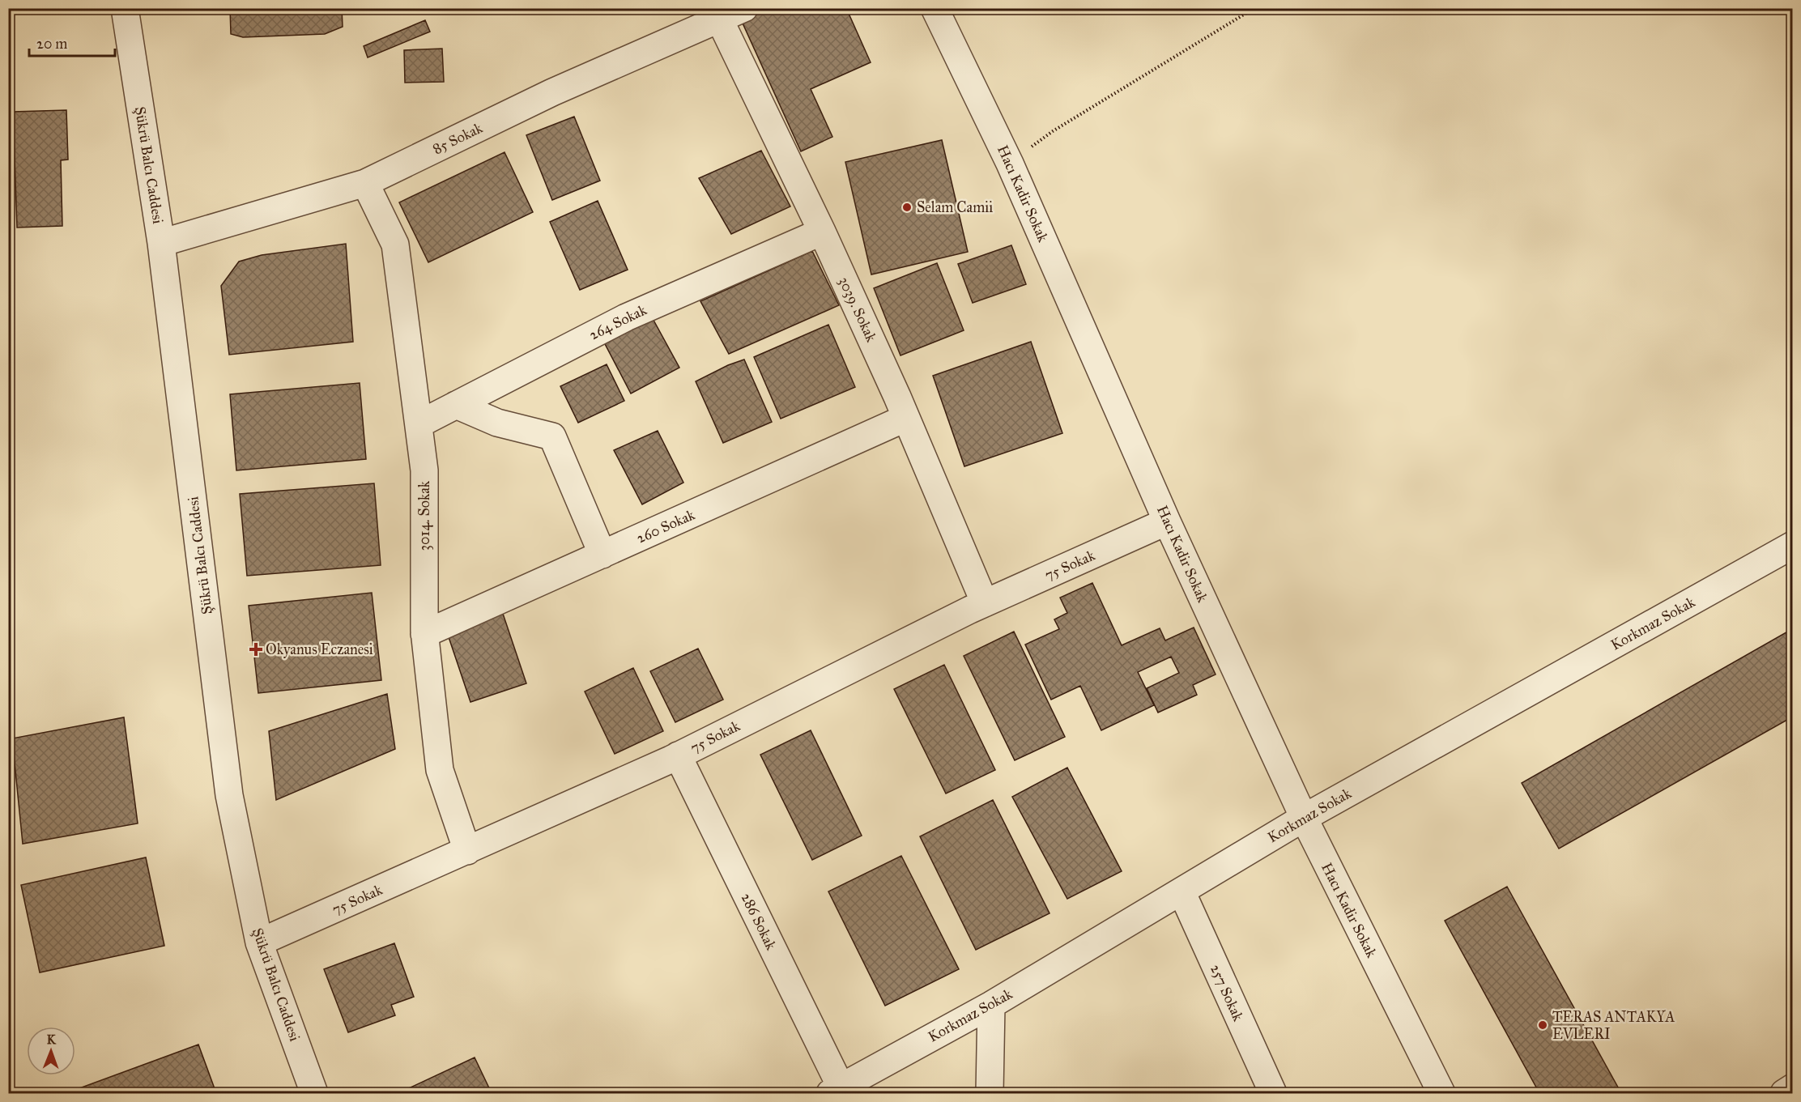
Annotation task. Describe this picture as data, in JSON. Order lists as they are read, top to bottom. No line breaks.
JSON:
{"streets":{"street":["85 Sokak","Şükrü Balcı Caddesi","Hacı Kadir Sokak","3039. Sokak","264 Sokak","3014. Sokak","260 Sokak","75 Sokak","Korkmaz Sokak","286 Sokak","257 Sokak"]},"crossings":[["85 Sokak","Şükrü Balcı Caddesi"],["85 Sokak","3039. Sokak"],["85 Sokak","3014. Sokak"],["Şükrü Balcı Caddesi","75 Sokak"],["Hacı Kadir Sokak","75 Sokak"],["Hacı Kadir Sokak","Korkmaz Sokak"],["3039. Sokak","264 Sokak"],["3039. Sokak","260 Sokak"],["3039. Sokak","75 Sokak"],["264 Sokak","3014. Sokak"],["3014. Sokak","260 Sokak"],["3014. Sokak","75 Sokak"],["75 Sokak","286 Sokak"],["Korkmaz Sokak","286 Sokak"],["Korkmaz Sokak","257 Sokak"]],"places":{"other":["Selam Camii","TERAS ANTAKYA EVLERI"],"health":["Okyanus Eczanesi"]},"scale_bar":"20 m","north":"top"}
